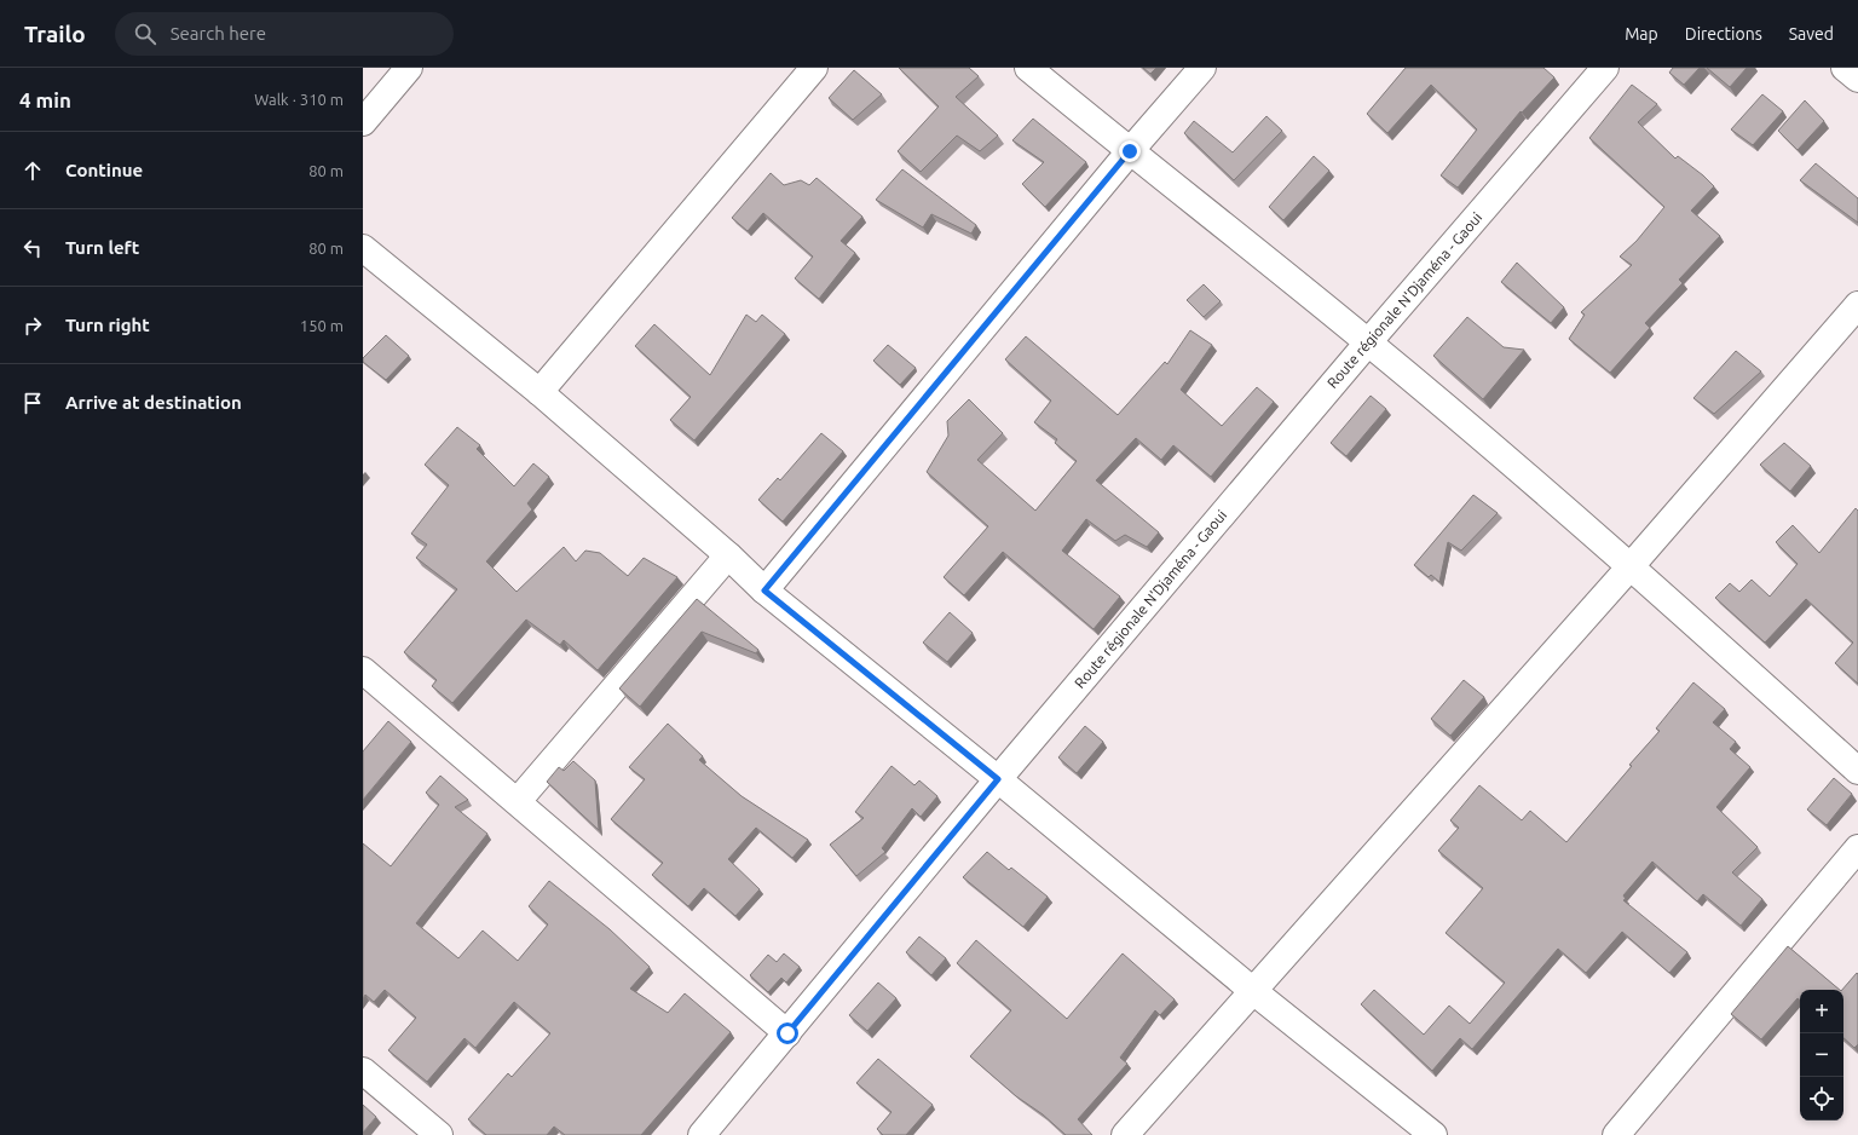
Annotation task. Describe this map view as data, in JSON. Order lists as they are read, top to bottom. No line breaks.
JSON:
{"streets":{"street":["Route régionale N'Djaména - Gaoui"]},"page":{"header":"Trailo","search":"Search here","nav":["Map","Directions","Saved"],"heading":["4 min","Walk · 310 m"],"list":[["Continue","80 m"],["Turn left","80 m"],["Turn right","150 m"],"Arrive at destination"],"map_buttons":["+","−"]}}
